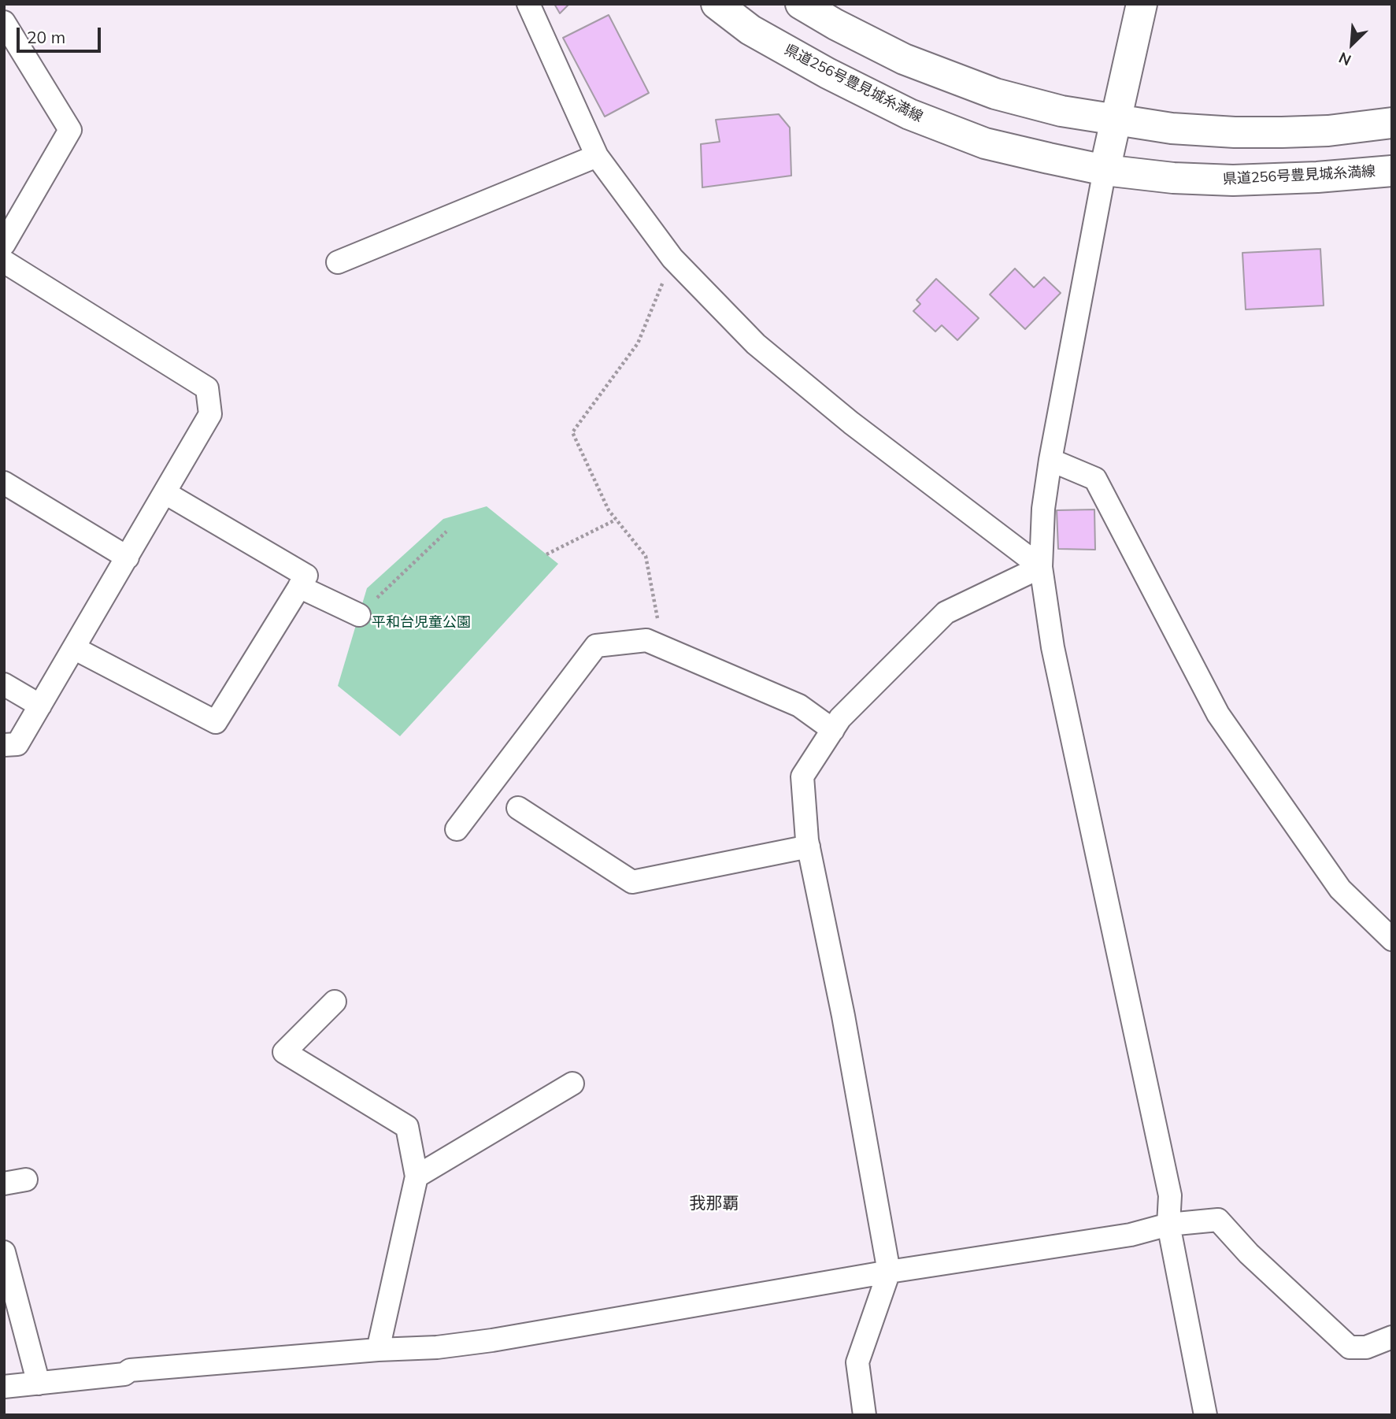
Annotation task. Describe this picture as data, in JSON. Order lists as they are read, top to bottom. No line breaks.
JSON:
{"streets":{"main road":["県道256号豊見城糸満線"]},"districts":["我那覇"],"parks":["平和台児童公園"],"scale_bar":"20 m","north":"bottom left"}
